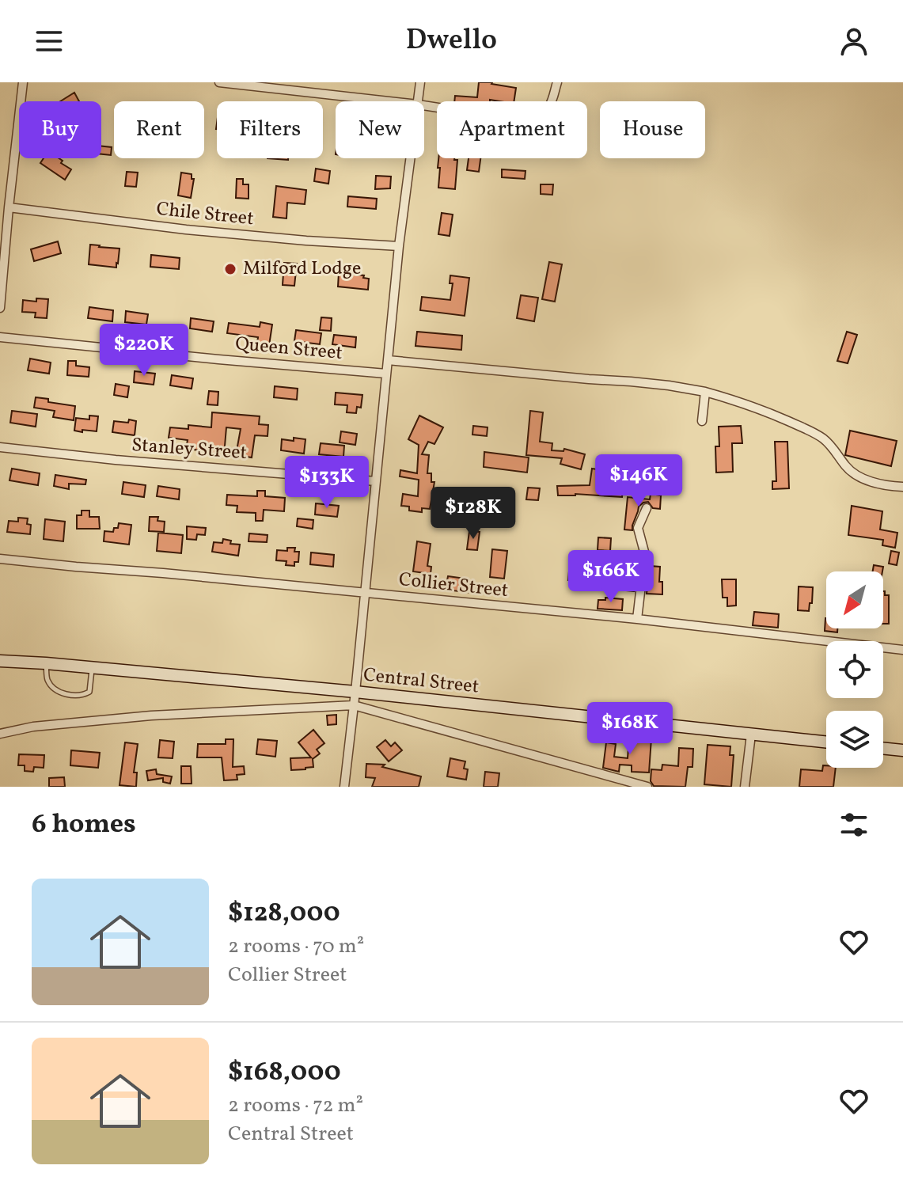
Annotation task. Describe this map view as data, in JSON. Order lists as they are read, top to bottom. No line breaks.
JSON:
{"streets":{"main road":["Central Street"],"street":["Chile Street","Queen Street","Stanley Street","Collier Street"]},"places":["Milford Lodge"],"north":"bottom left","page":{"header":"Dwello","chip":["Buy","Rent","Filters","New","Apartment","House"],"price":["$220K","$146K","$133K","$128K","$166K","$168K"],"heading":"6 homes","list":[{"name":"$128,000","note":"2 rooms · 70 m² · Collier Street"},{"name":"$168,000","note":"2 rooms · 72 m² · Central Street"}]}}
